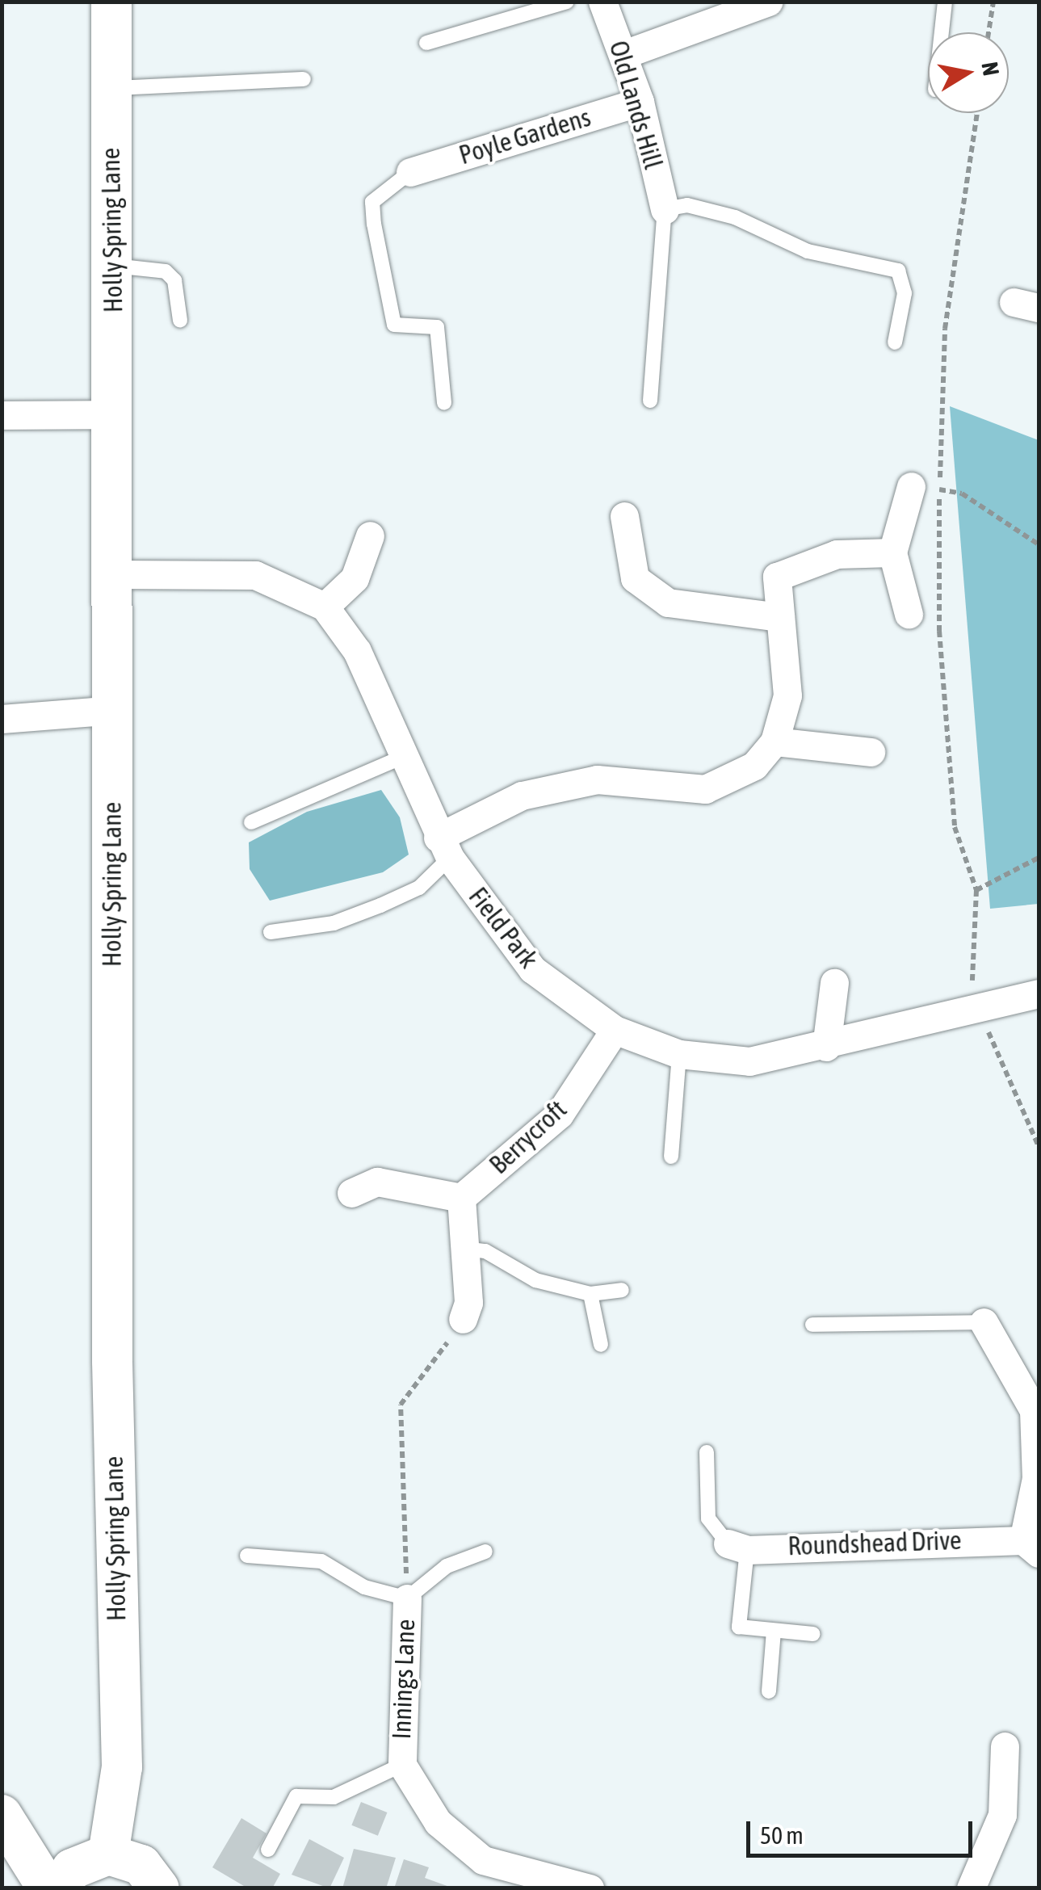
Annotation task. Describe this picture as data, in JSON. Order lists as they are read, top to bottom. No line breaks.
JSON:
{"streets":{"street":["Old Lands Hill","Poyle Gardens","Holly Spring Lane","Field Park","Berrycroft","Roundshead Drive","Innings Lane"]},"crossings":[["Old Lands Hill","Poyle Gardens"],["Holly Spring Lane","Field Park"],["Field Park","Berrycroft"]],"scale_bar":"50 m","north":"right"}
